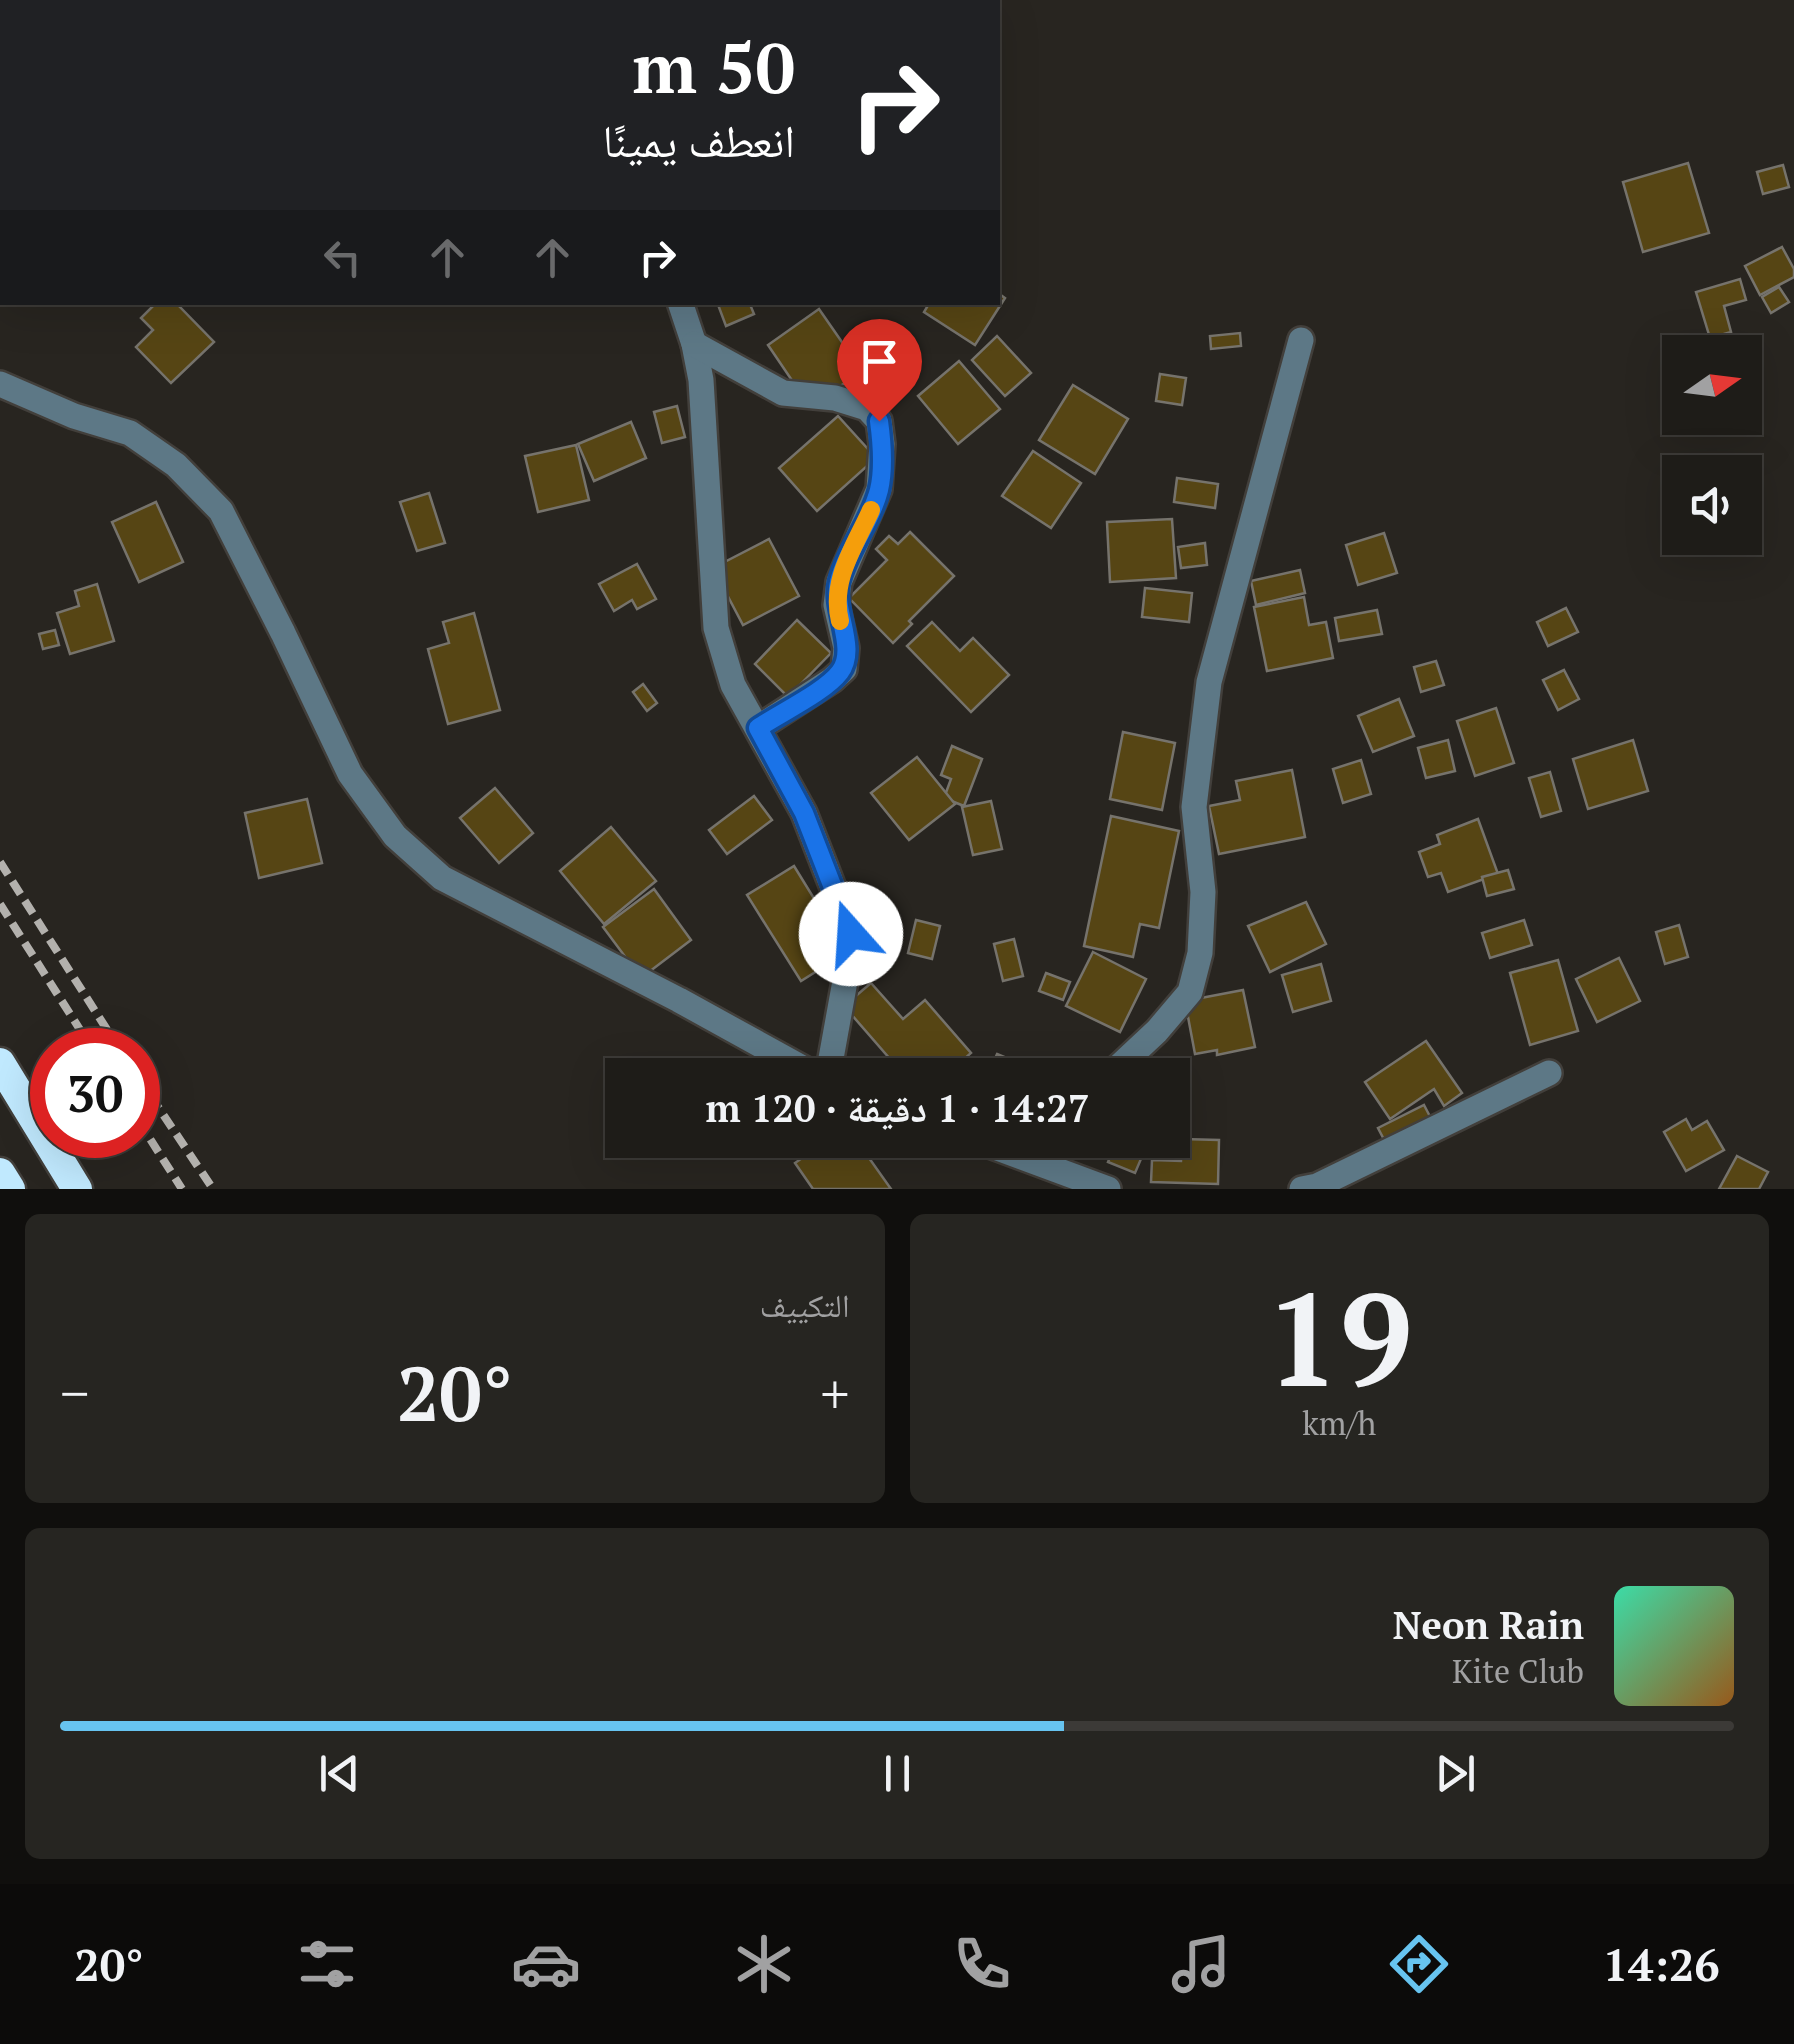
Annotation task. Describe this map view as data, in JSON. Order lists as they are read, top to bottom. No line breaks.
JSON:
{"north":"right","page":{"turn":["50 m","انعطف يمينًا"],"limit":"30","trip":"14:27 · 1 دقيقة · 120 m","tile":[["19","km/h"],"التكييف"],"heat":["−","20°","+"],"song":["Neon Rain","Kite Club"],"tabs":["14:26","20°"]}}
